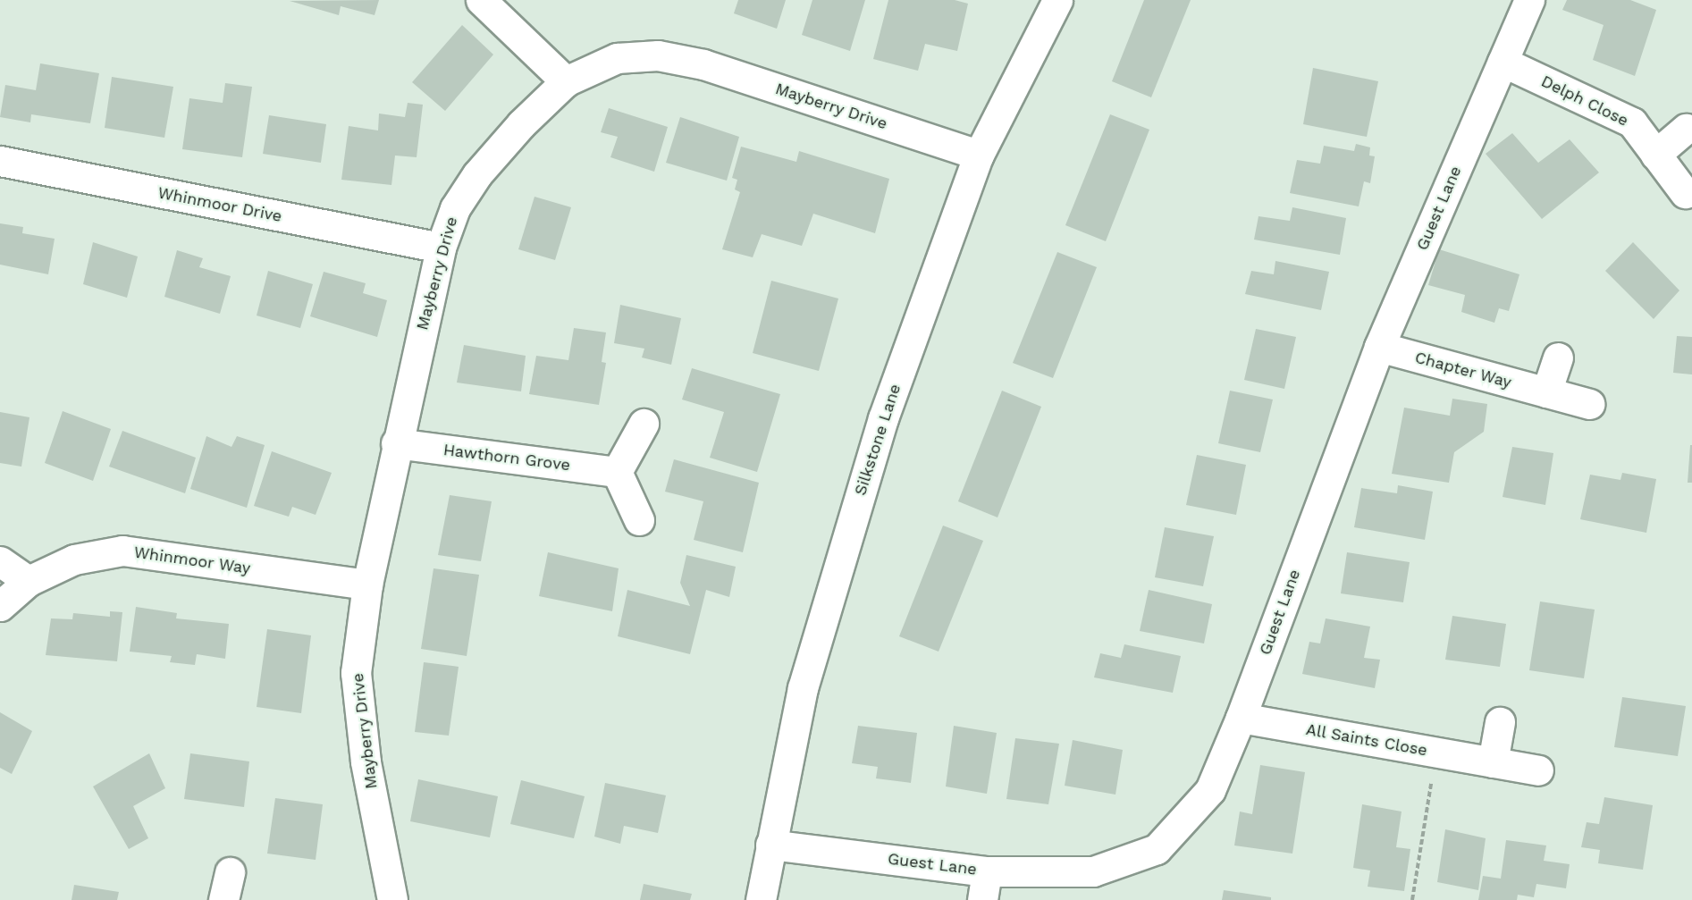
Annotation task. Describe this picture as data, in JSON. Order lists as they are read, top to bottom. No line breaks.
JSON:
{"streets":{"street":["Delph Close","Mayberry Drive","Whinmoor Drive","Guest Lane","Chapter Way","Silkstone Lane","Hawthorn Grove","Whinmoor Way","All Saints Close"]},"crossings":[["Delph Close","Guest Lane"],["Mayberry Drive","Whinmoor Drive"],["Mayberry Drive","Silkstone Lane"],["Mayberry Drive","Hawthorn Grove"],["Mayberry Drive","Whinmoor Way"],["Guest Lane","Chapter Way"],["Guest Lane","Silkstone Lane"],["Guest Lane","All Saints Close"]]}
